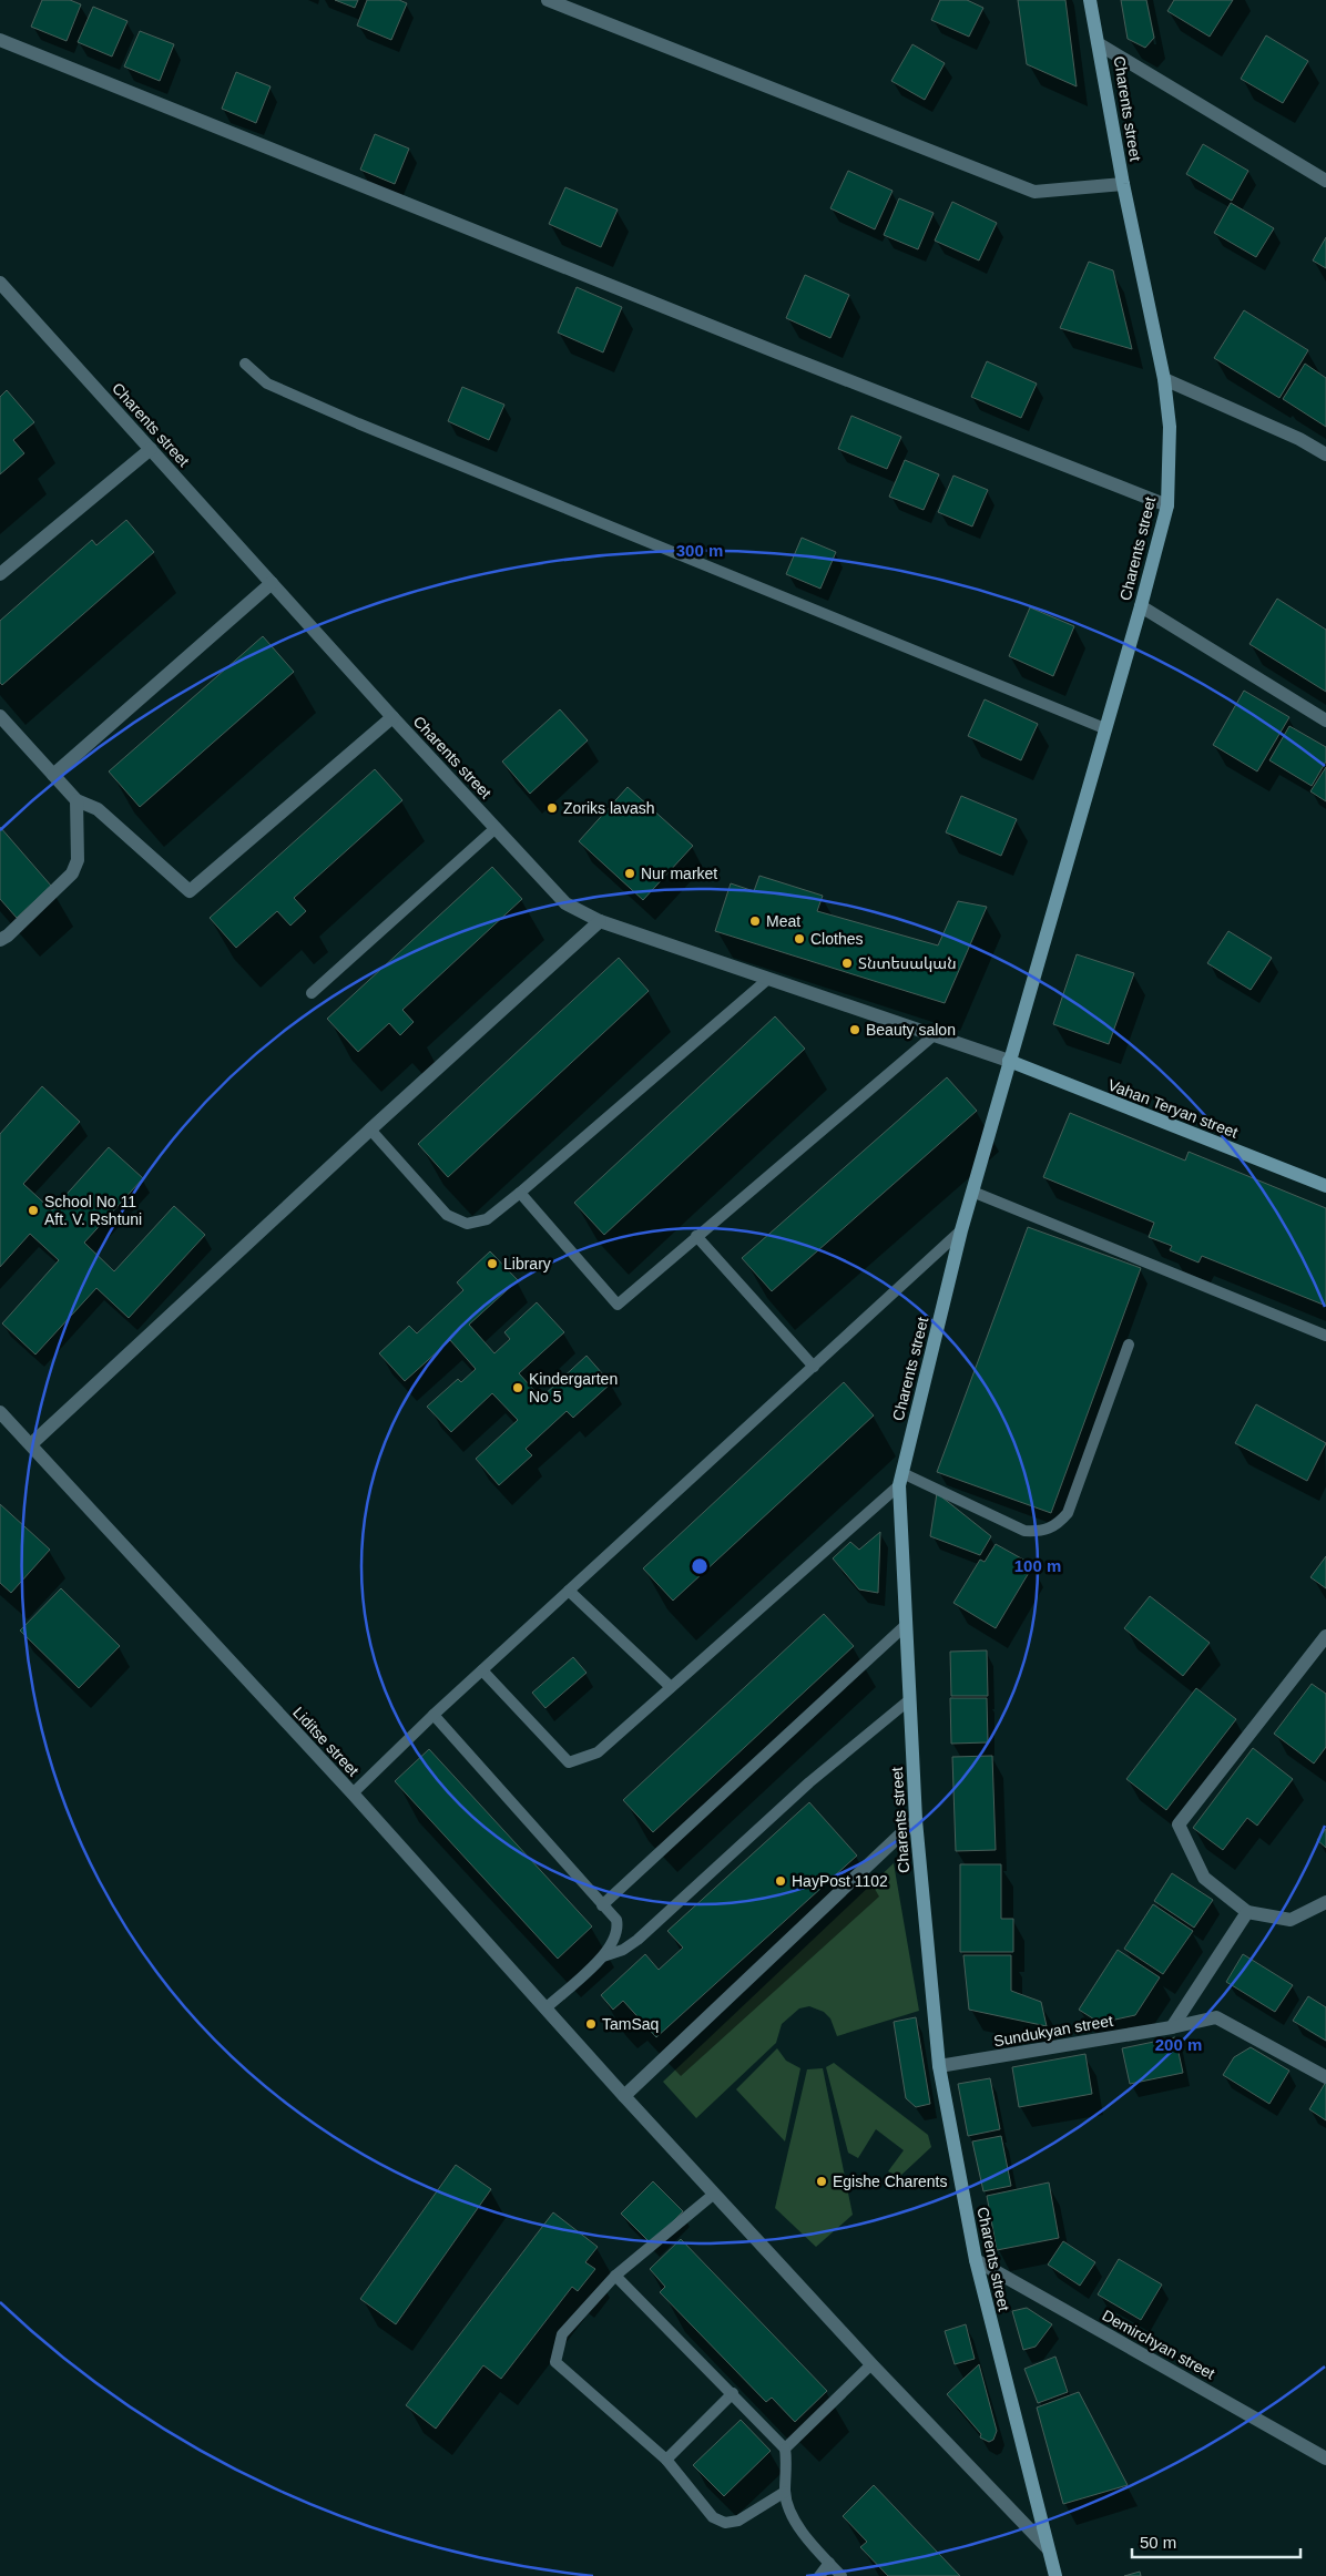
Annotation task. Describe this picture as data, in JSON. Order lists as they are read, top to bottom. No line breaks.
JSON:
{"streets":{"main road":["Charents street","Vahan Teryan street"],"street":["Liditse street","Sundukyan street","Demirchyan street"]},"crossings":[["Charents street","Vahan Teryan street"],["Charents street","Liditse street"],["Charents street","Sundukyan street"],["Charents street","Demirchyan street"]],"places":["Zoriks lavash","Nur market","Meat","Clothes","Տնտեսական","Beauty salon","School No 11 Aft. V. Rshtuni","Library","Kindergarten No 5","HayPost 1102","TamSaq","Egishe Charents"],"scale_bar":"50 m","rings":["300 m","100 m","200 m"]}
